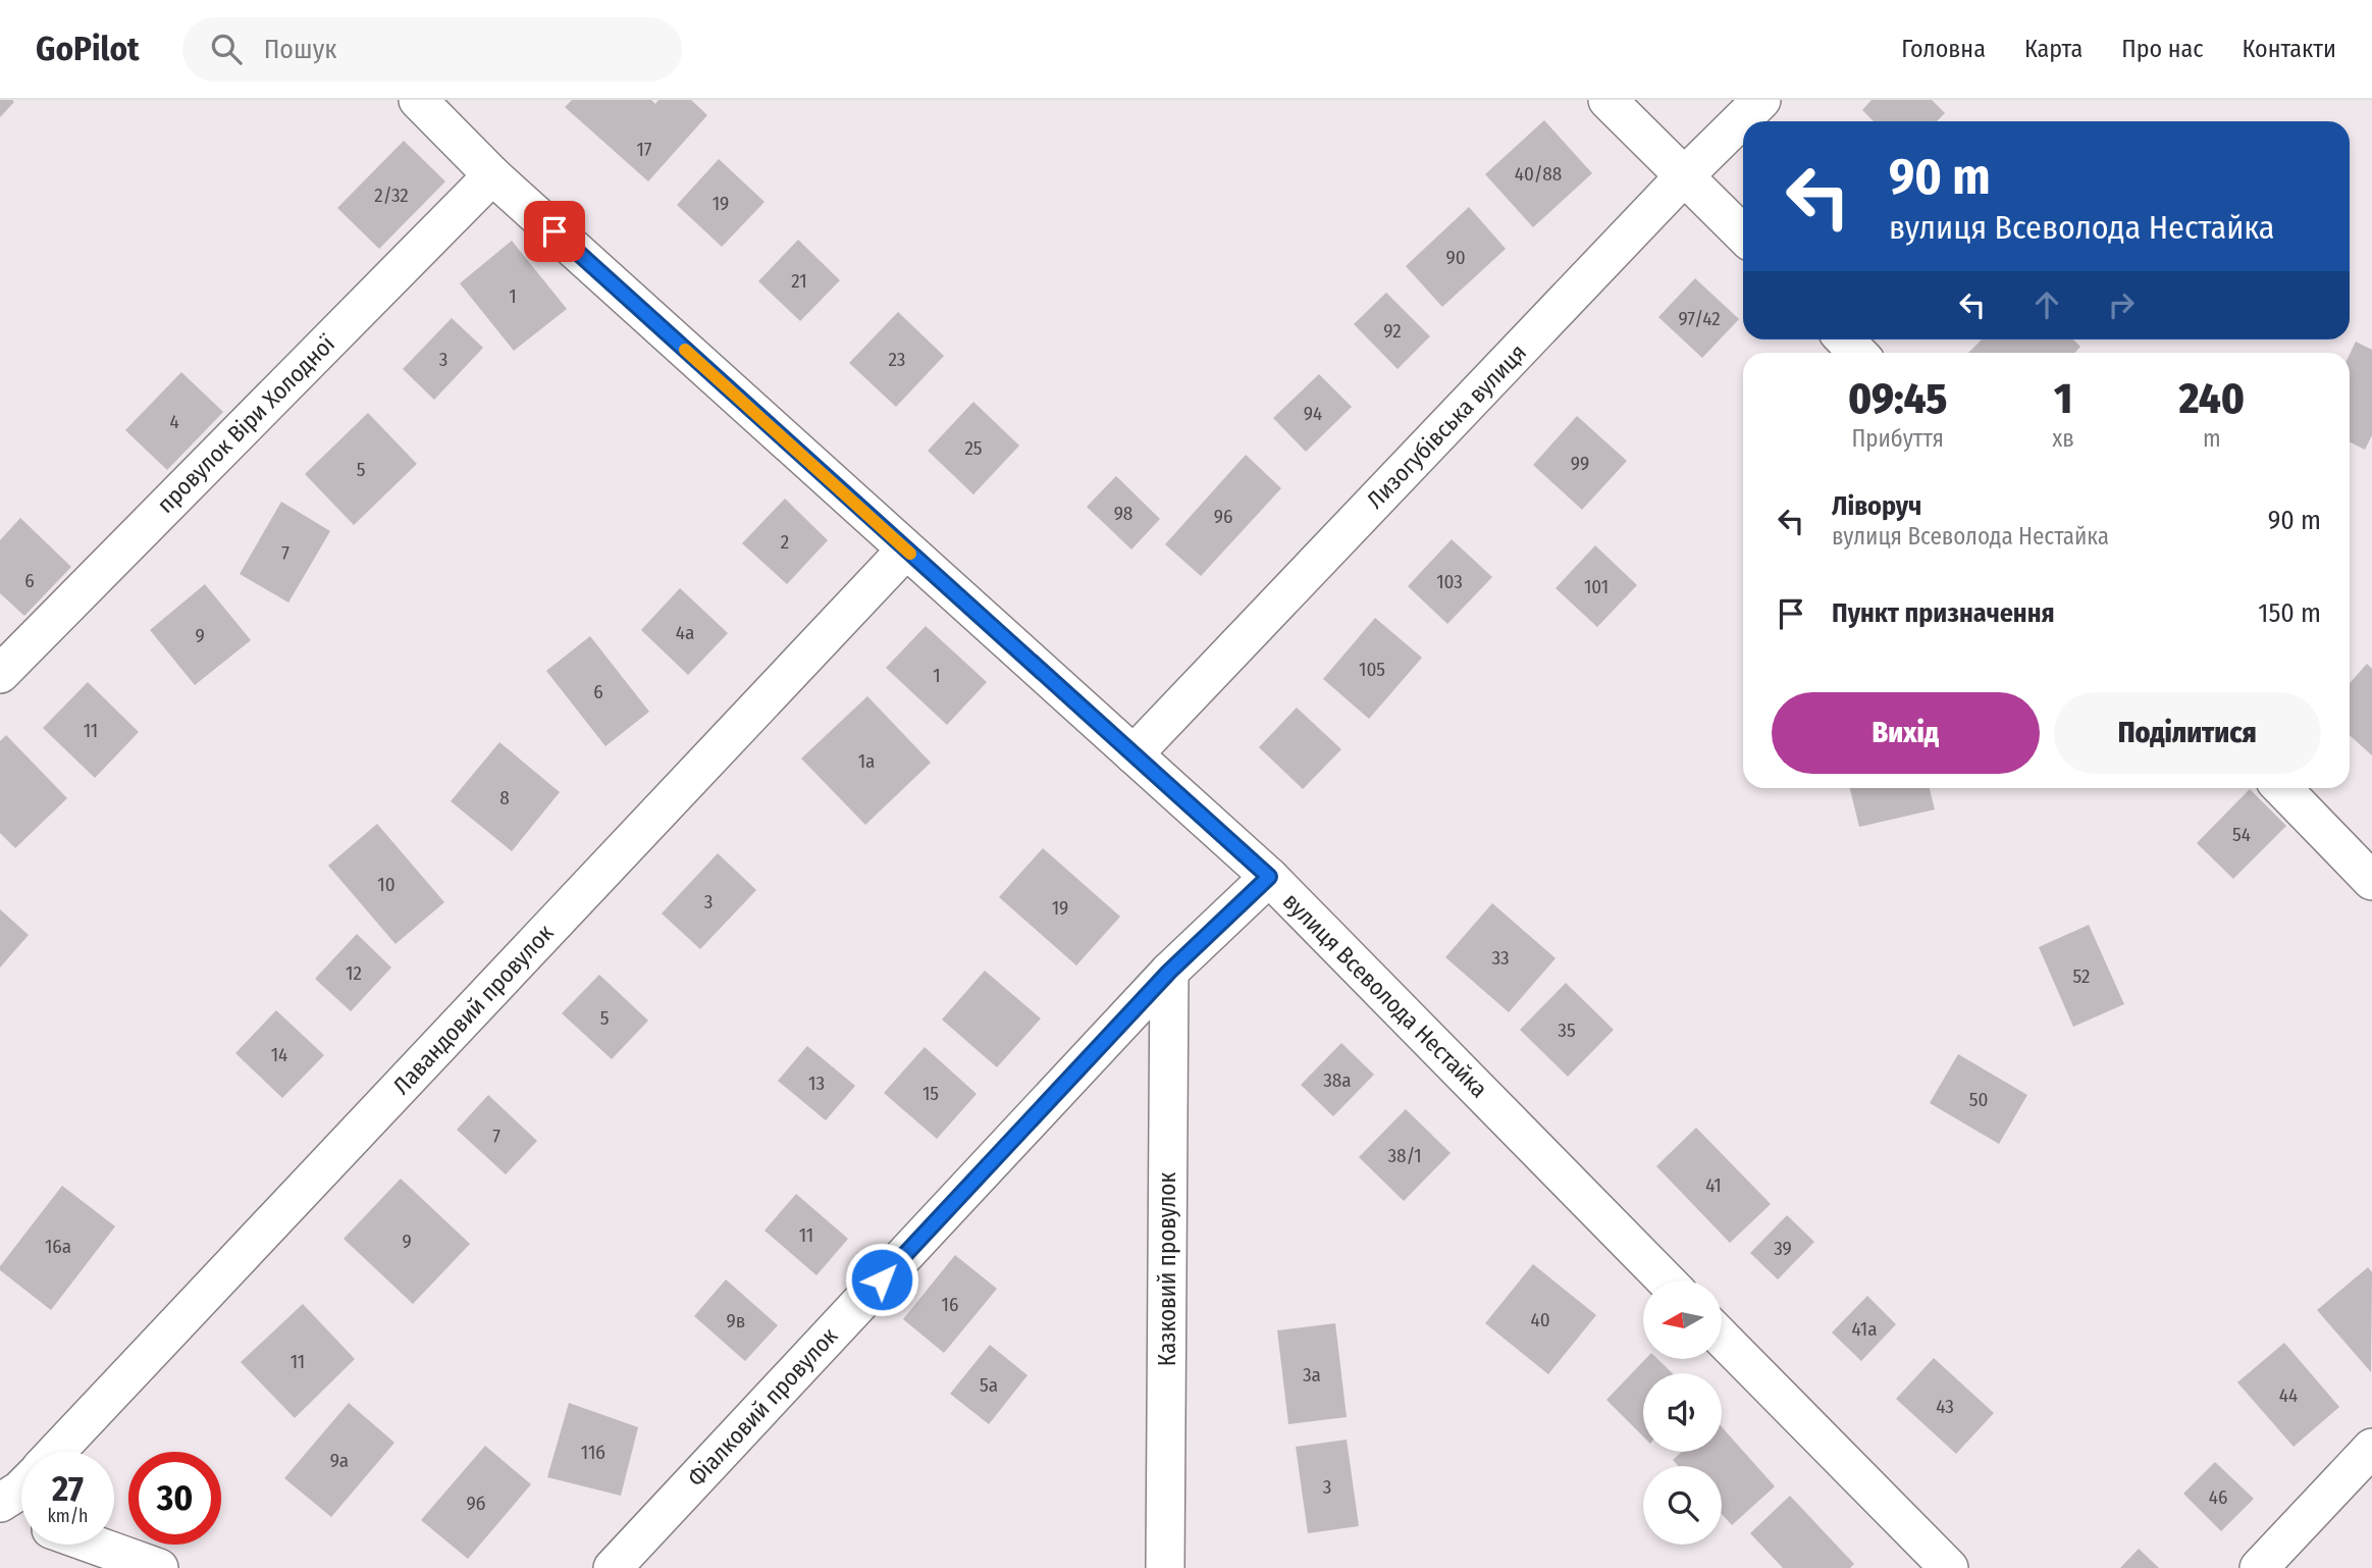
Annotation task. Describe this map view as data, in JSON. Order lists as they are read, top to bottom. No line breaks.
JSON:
{"streets":{"street":["провулок Віри Холодної","Лизогубівська вулиця","вулиця Всеволода Нестайка","Лавандовий провулок","Казковий провулок","Фіалковий провулок"]},"crossings":[["провулок Віри Холодної","вулиця Всеволода Нестайка"],["Лизогубівська вулиця","вулиця Всеволода Нестайка"],["вулиця Всеволода Нестайка","Лавандовий провулок"],["вулиця Всеволода Нестайка","Фіалковий провулок"],["Казковий провулок","Фіалковий провулок"]],"house_numbers":["17","40/88","2/32","19","90","21","1","97/42","92","3","23","94","4","25","99","5","98","96","2","7","6","103","101","4а","9","105","1","6","11","1а","8","54","10","3","19","33","12","52","5","35","14","38а","13","15","50","7","38/1","41","11","9","16а","39","16","40","9в","41а","11","3а","5а","44","43","11б","9а","3","46","9б"],"north":"left","page":{"header":"GoPilot","search":"Пошук","nav":["Головна","Карта","Про нас","Контакти"],"turn":["90 m","вулиця Всеволода Нестайка"],"eta":["09:45","Прибуття","1","хв","240","m"],"list":[{"name":"Ліворуч","note":"вулиця Всеволода Нестайка","value":"90 m"},{"name":"Пункт призначення","value":"150 m"}],"buttons":["Вихід","Поділитися"],"speed":"27 km/h","limit":"30"}}
